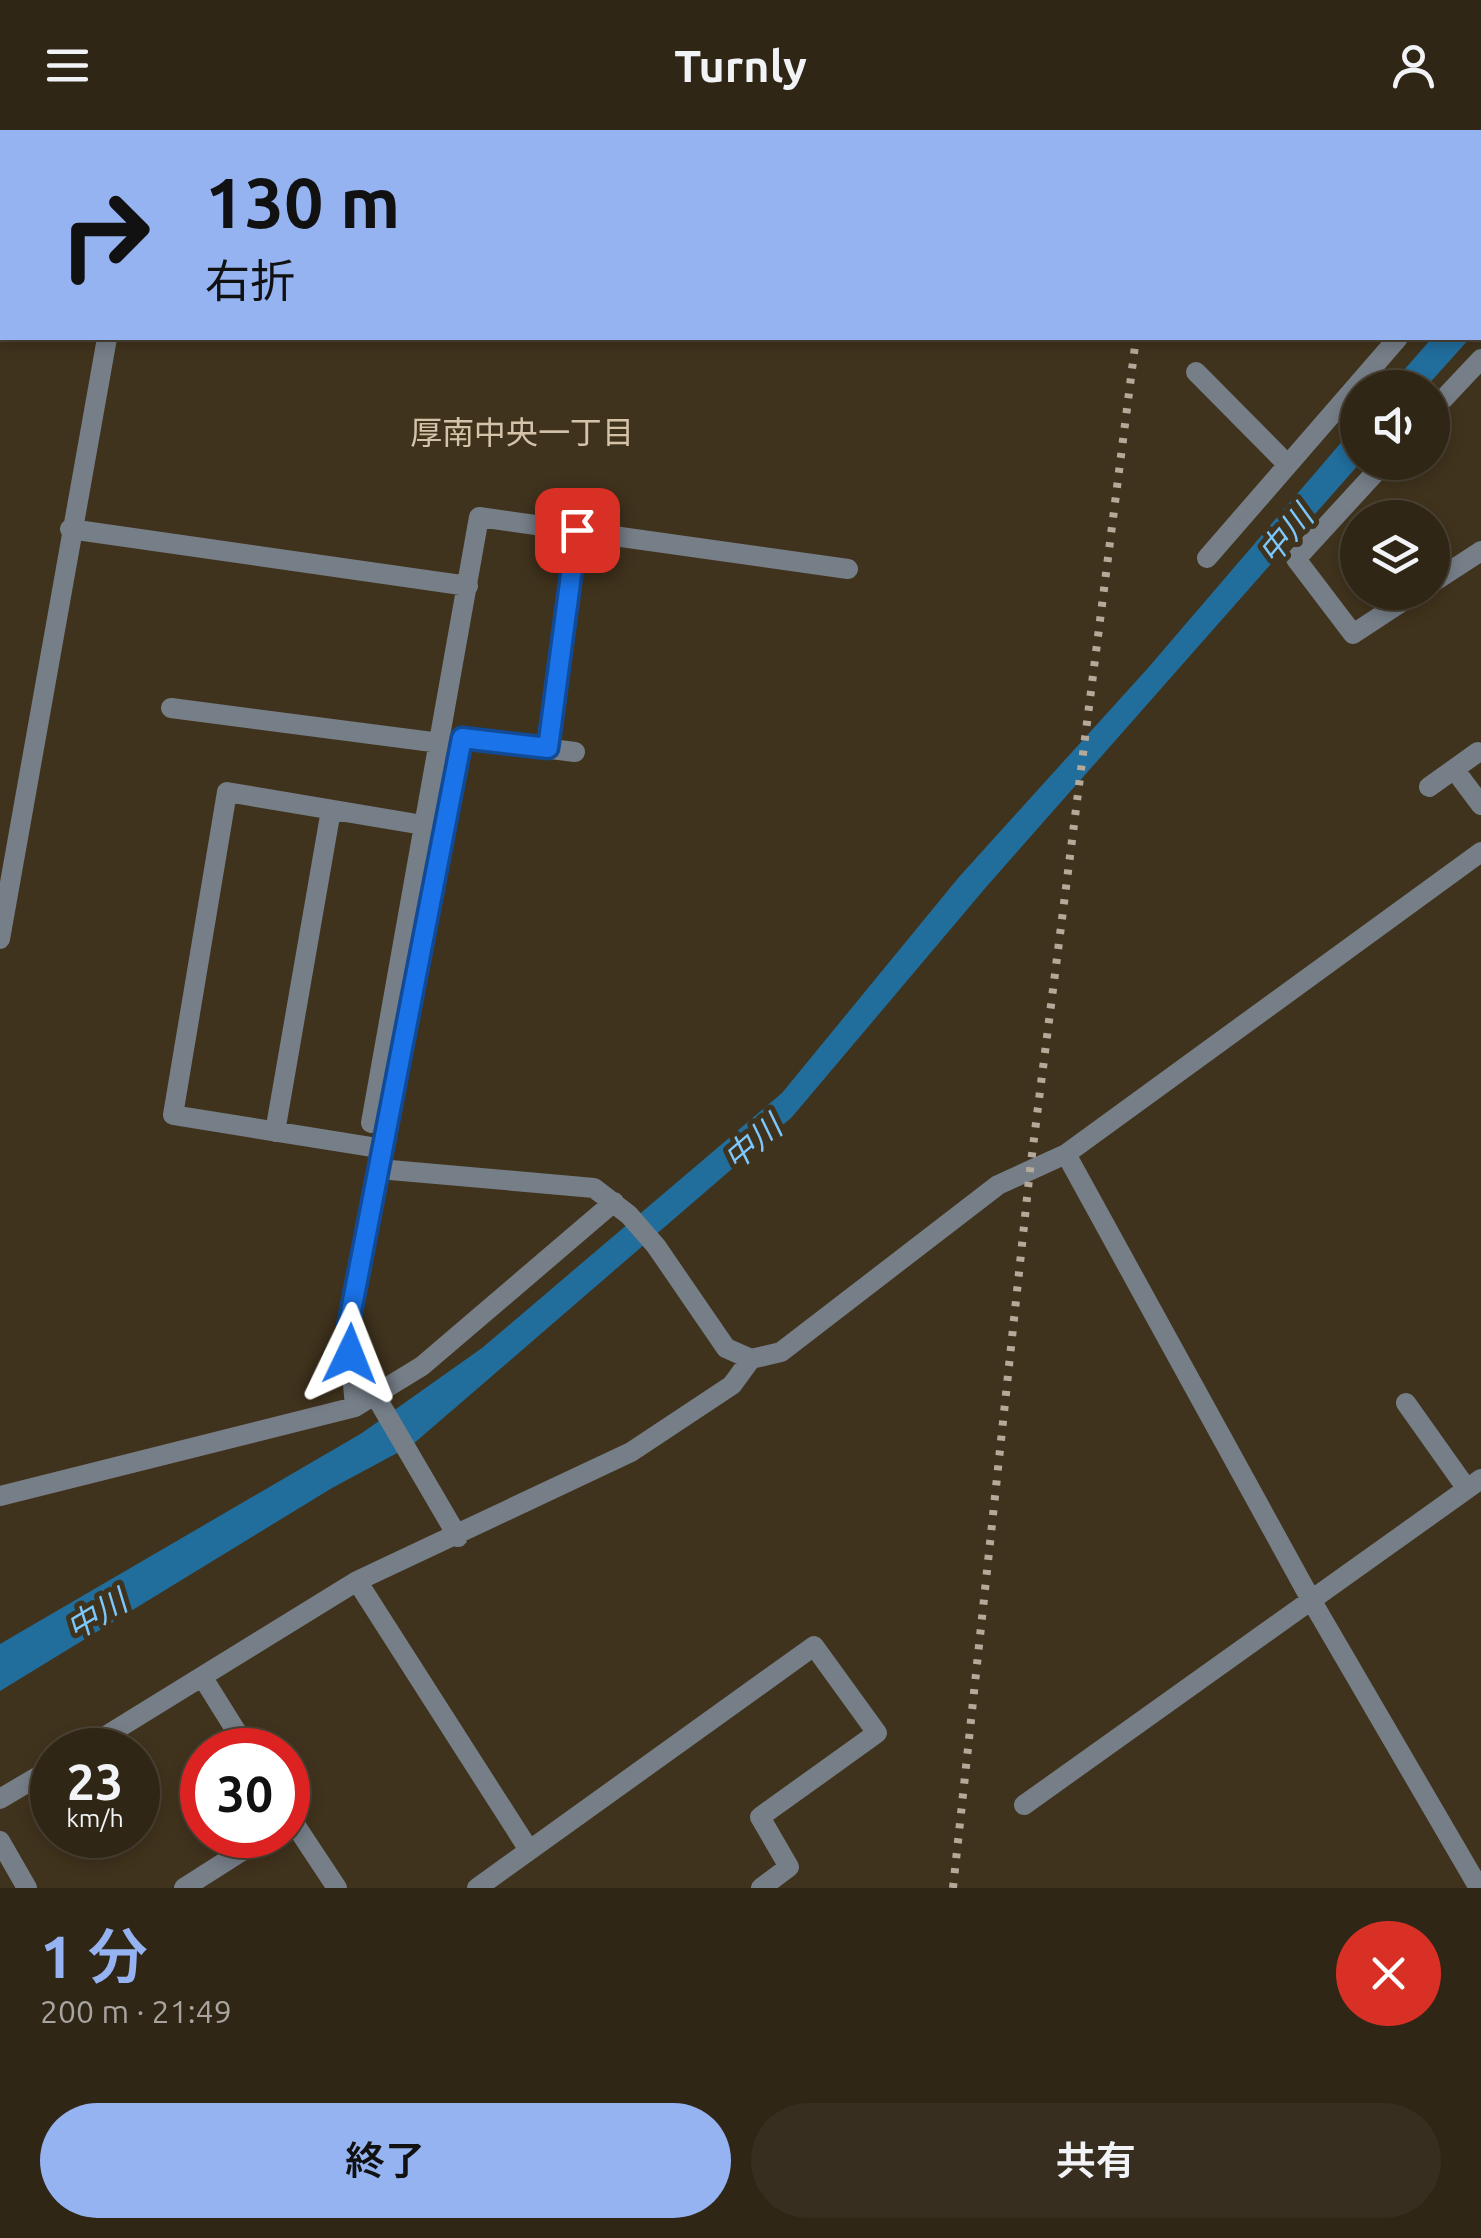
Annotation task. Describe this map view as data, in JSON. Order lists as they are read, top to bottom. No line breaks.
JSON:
{"districts":["厚南中央一丁目"],"water":["中川"],"page":{"header":"Turnly","turn":["130 m","右折"],"speed":"23 km/h","limit":"30","heading":["1 分","200 m · 21:49"],"buttons":["終了","共有"]}}
